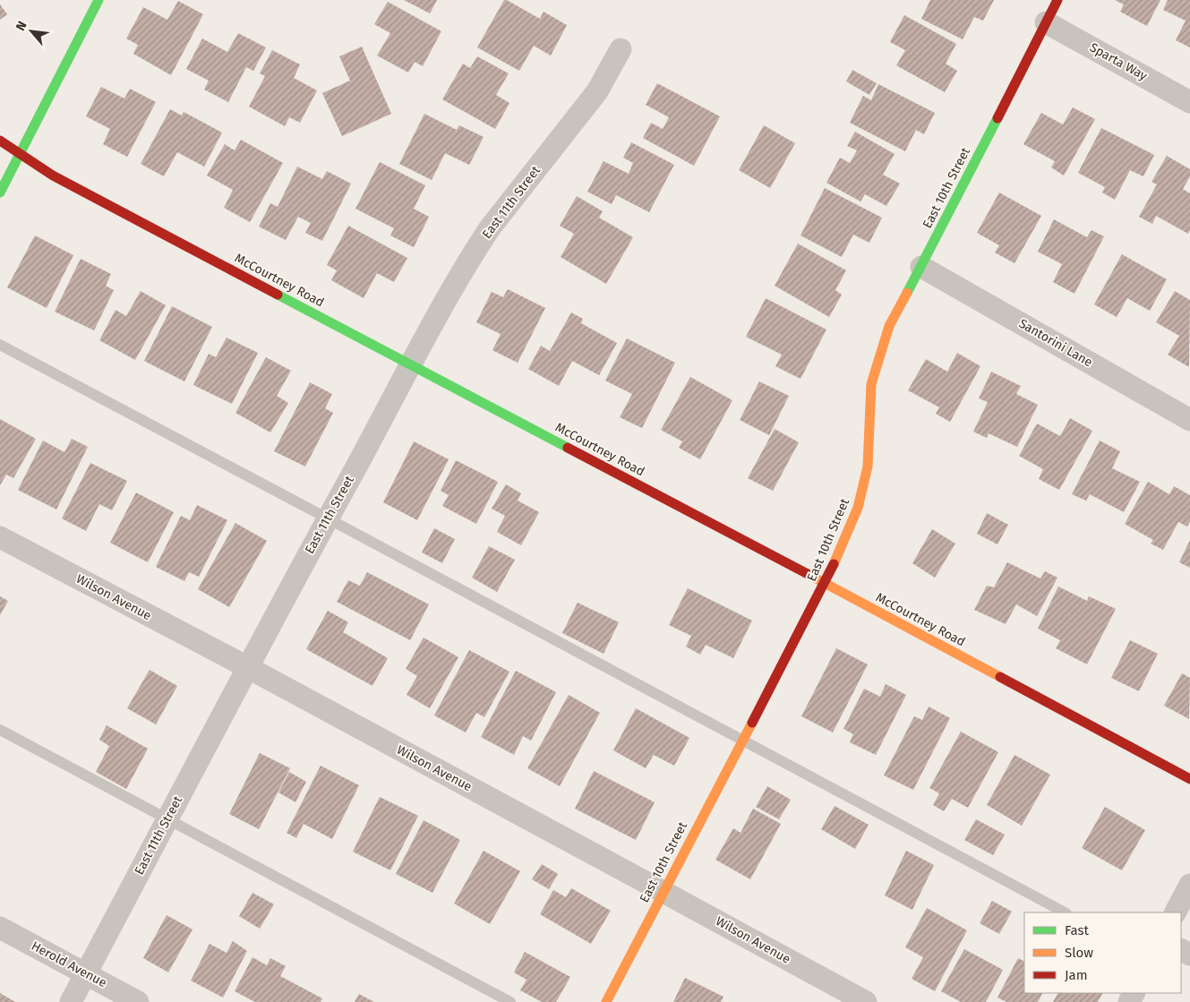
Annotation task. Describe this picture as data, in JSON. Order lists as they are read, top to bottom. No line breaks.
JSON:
{"streets":{"street":["Sparta Way","East 10th Street","East 11th Street","McCourtney Road","Santorini Lane","Wilson Avenue","Herold Avenue"]},"crossings":[["Sparta Way","East 10th Street"],["East 10th Street","McCourtney Road"],["East 10th Street","Santorini Lane"],["East 10th Street","Wilson Avenue"],["East 11th Street","McCourtney Road"],["East 11th Street","Wilson Avenue"],["East 11th Street","Herold Avenue"]],"legend":["Fast","Slow","Jam"],"north":"top left"}
